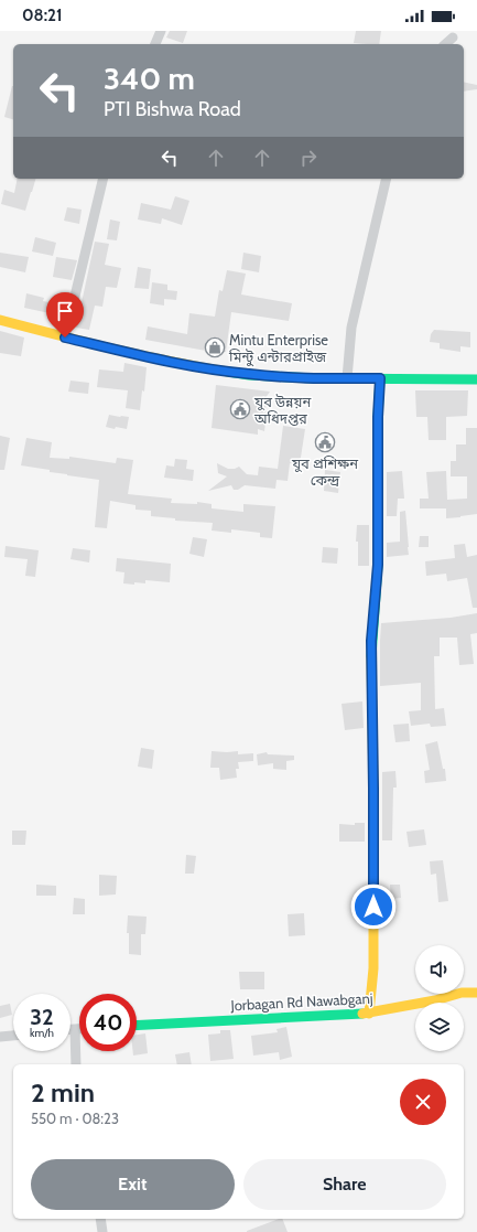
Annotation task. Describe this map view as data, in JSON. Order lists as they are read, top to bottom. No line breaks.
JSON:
{"streets":{"main road":["Jorbagan Rd Nawabganj"]},"places":{"shop":["Mintu Enterprise মিন্টু এন্টারপ্রাইজ"],"public building":["যুব উন্নয়ন অধিদপ্তর","যুব প্রশিক্ষন কেন্দ্র"]},"page":{"status":"08:21","turn":["340 m","PTI Bishwa Road"],"speed":"32 km/h","limit":"40","heading":["2 min","550 m · 08:23"],"buttons":["Exit","Share"]}}
